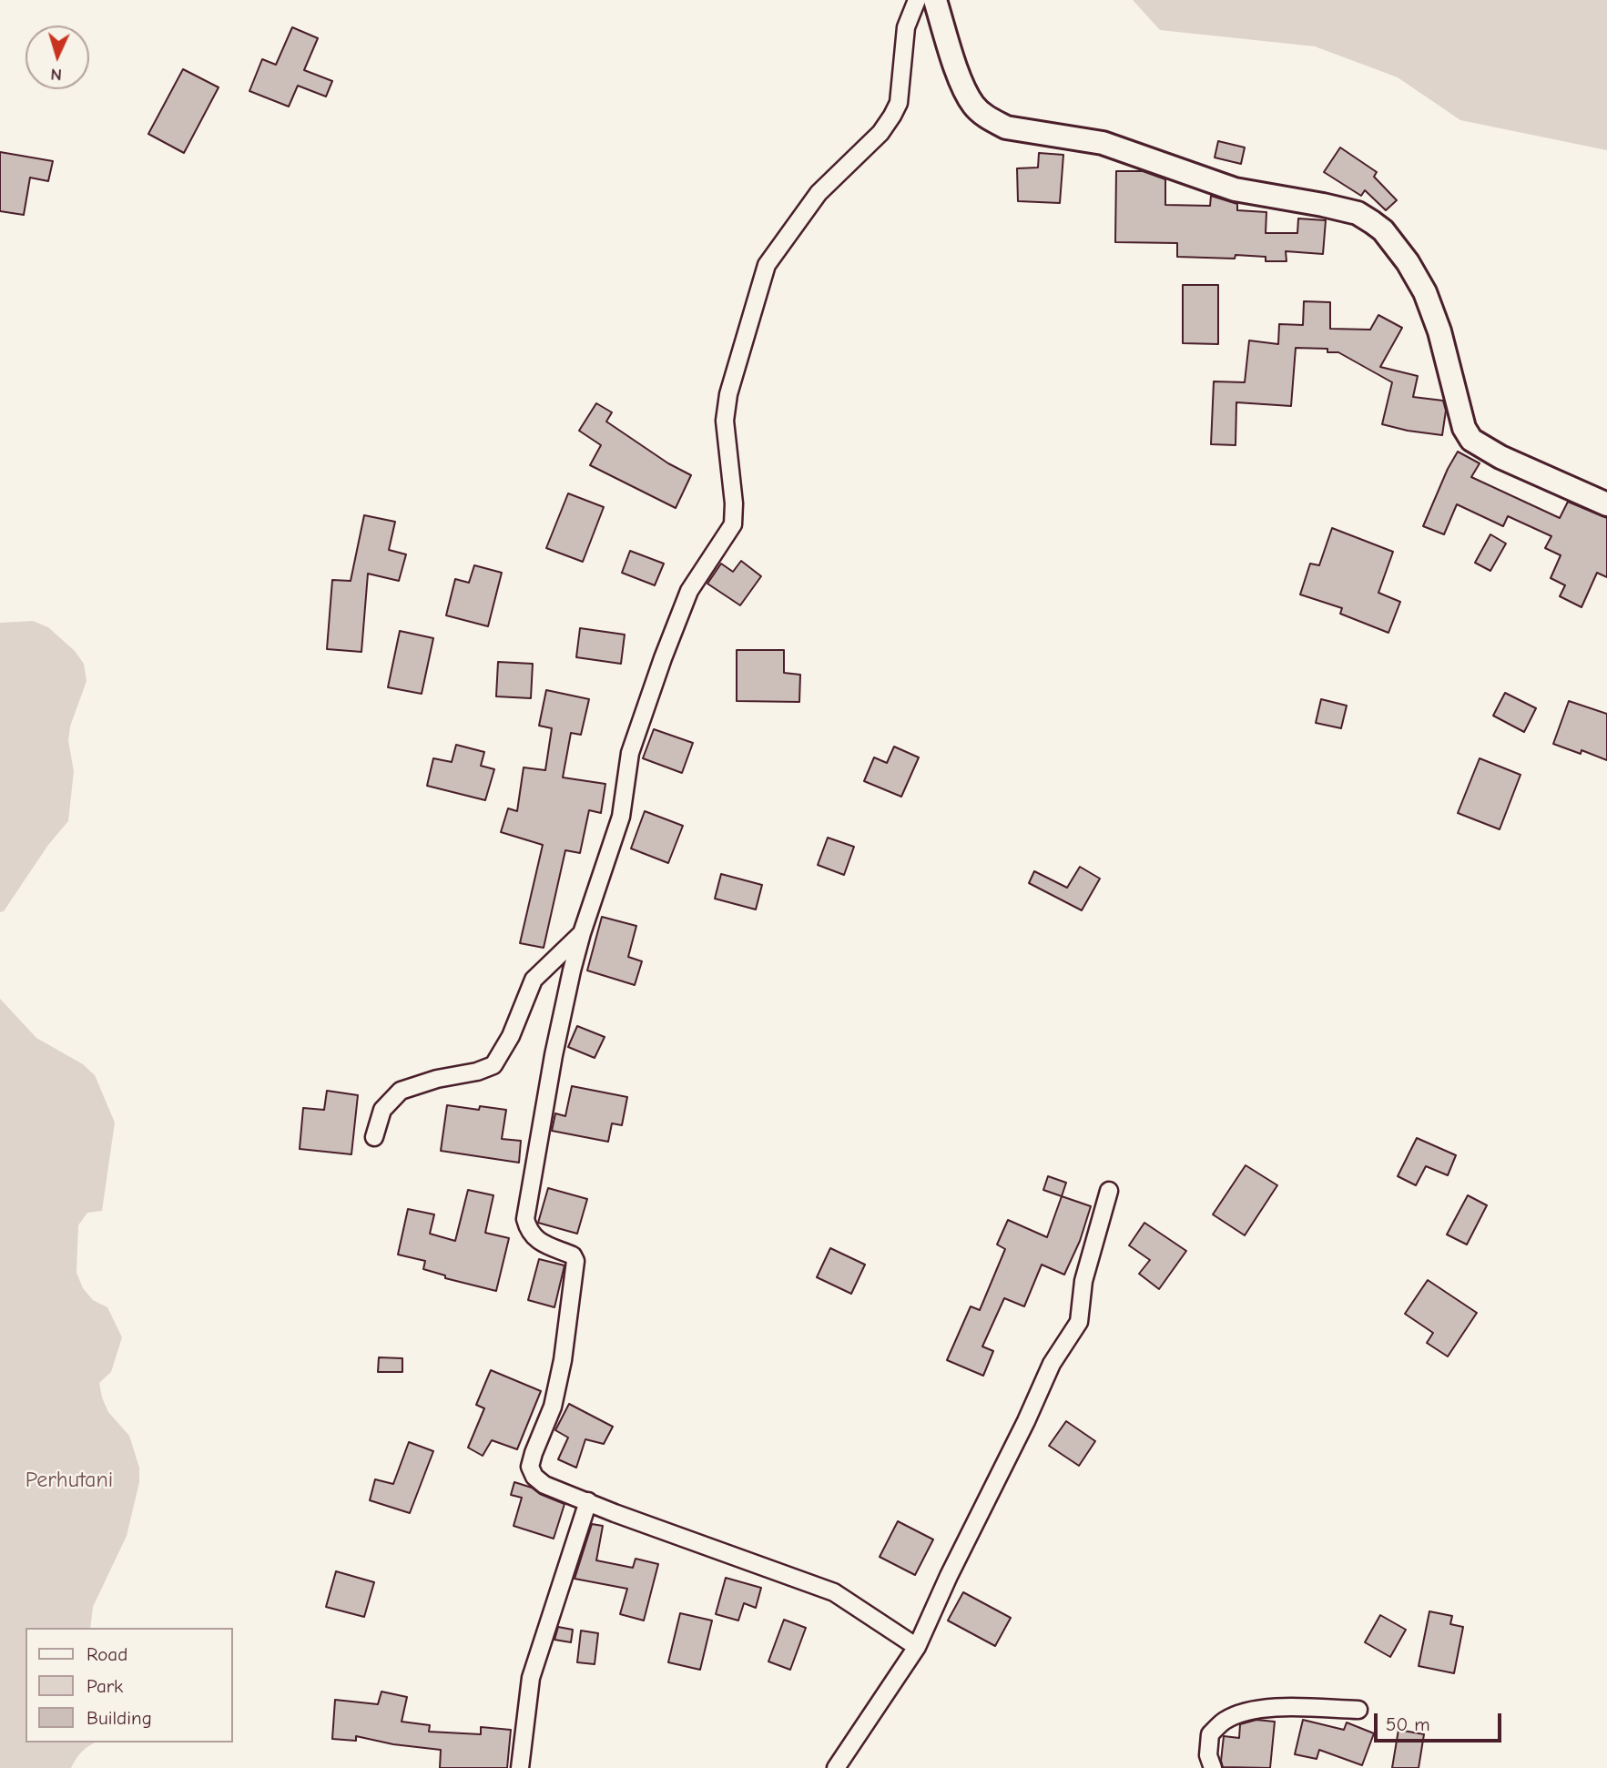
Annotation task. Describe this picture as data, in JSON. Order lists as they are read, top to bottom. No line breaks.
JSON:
{"parks":["Perhutani"],"legend":["Road","Park","Building"],"scale_bar":"50 m","north":"bottom"}
